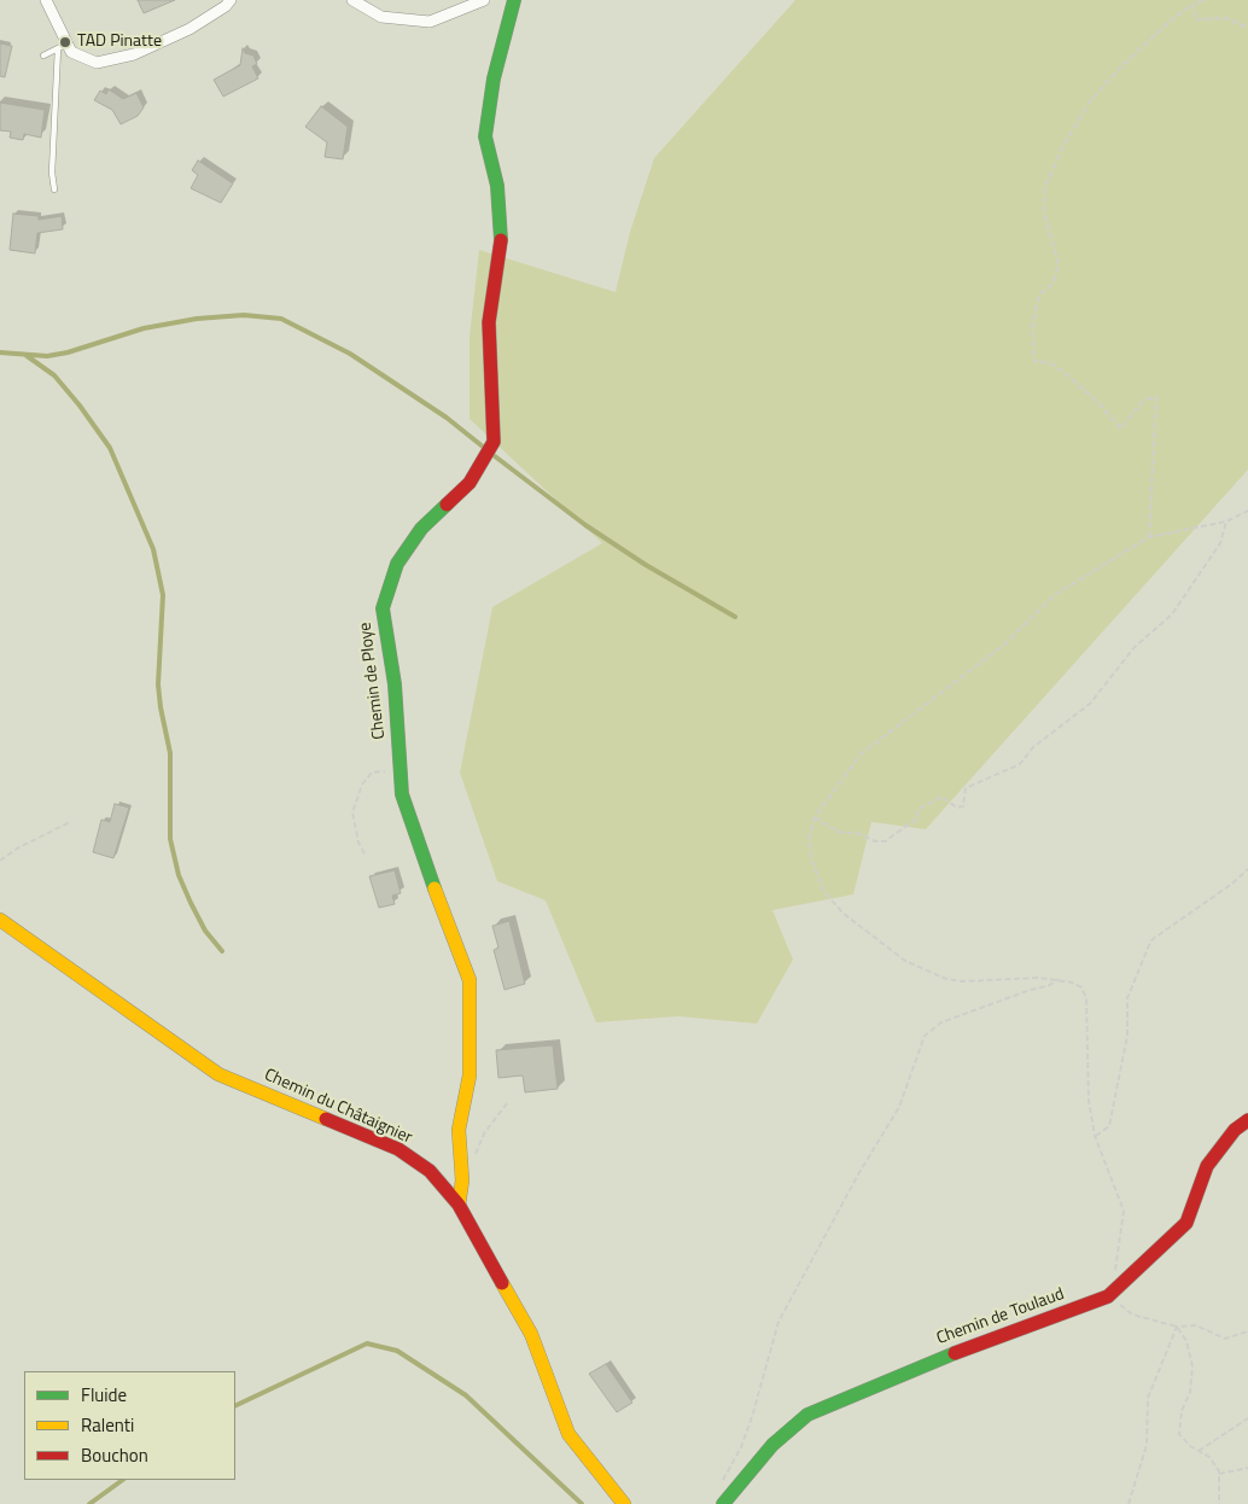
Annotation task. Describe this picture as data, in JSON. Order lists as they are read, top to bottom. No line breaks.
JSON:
{"streets":{"street":["Chemin de Ploye","Chemin du Châtaignier","Chemin de Toulaud"]},"crossings":[["Chemin de Ploye","Chemin du Châtaignier"]],"places":["TAD Pinatte"],"legend":["Fluide","Ralenti","Bouchon"]}
